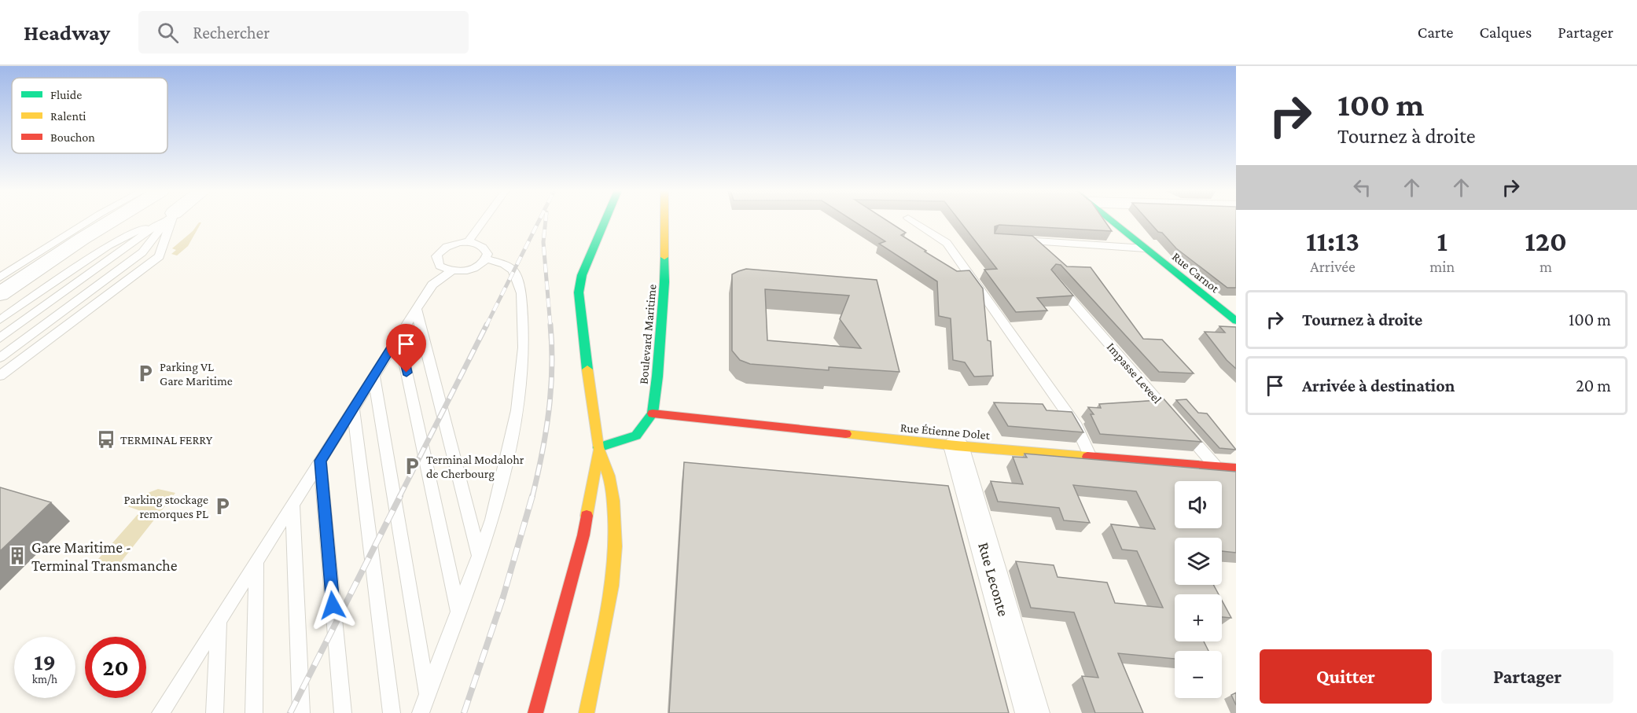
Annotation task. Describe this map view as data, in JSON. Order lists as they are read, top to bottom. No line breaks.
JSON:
{"streets":{"street":["Rue Carnot","Boulevard Maritime","Rue Étienne Dolet","Rue Leconte"],"lane":["Impasse Leveel"]},"crossings":[["Boulevard Maritime","Rue Étienne Dolet"],["Impasse Leveel","Rue Étienne Dolet"],["Rue Étienne Dolet","Rue Leconte"]],"places":{"parking":["Parking VL Gare Maritime","Terminal Modalohr de Cherbourg","Parking stockage remorques PL"],"bus stop":["TERMINAL FERRY"],"building":["Gare Maritime - Terminal Transmanche"]},"legend":["Fluide","Ralenti","Bouchon"],"page":{"header":"Headway","search":"Rechercher","nav":["Carte","Calques","Partager"],"turn":["100 m","Tournez à droite"],"eta":["11:13","Arrivée","1","min","120","m"],"list":[{"name":"Tournez à droite","value":"100 m"},{"name":"Arrivée à destination","value":"20 m"}],"map_buttons":["+","−"],"speed":"19 km/h","limit":"20","buttons":["Quitter","Partager"]}}
